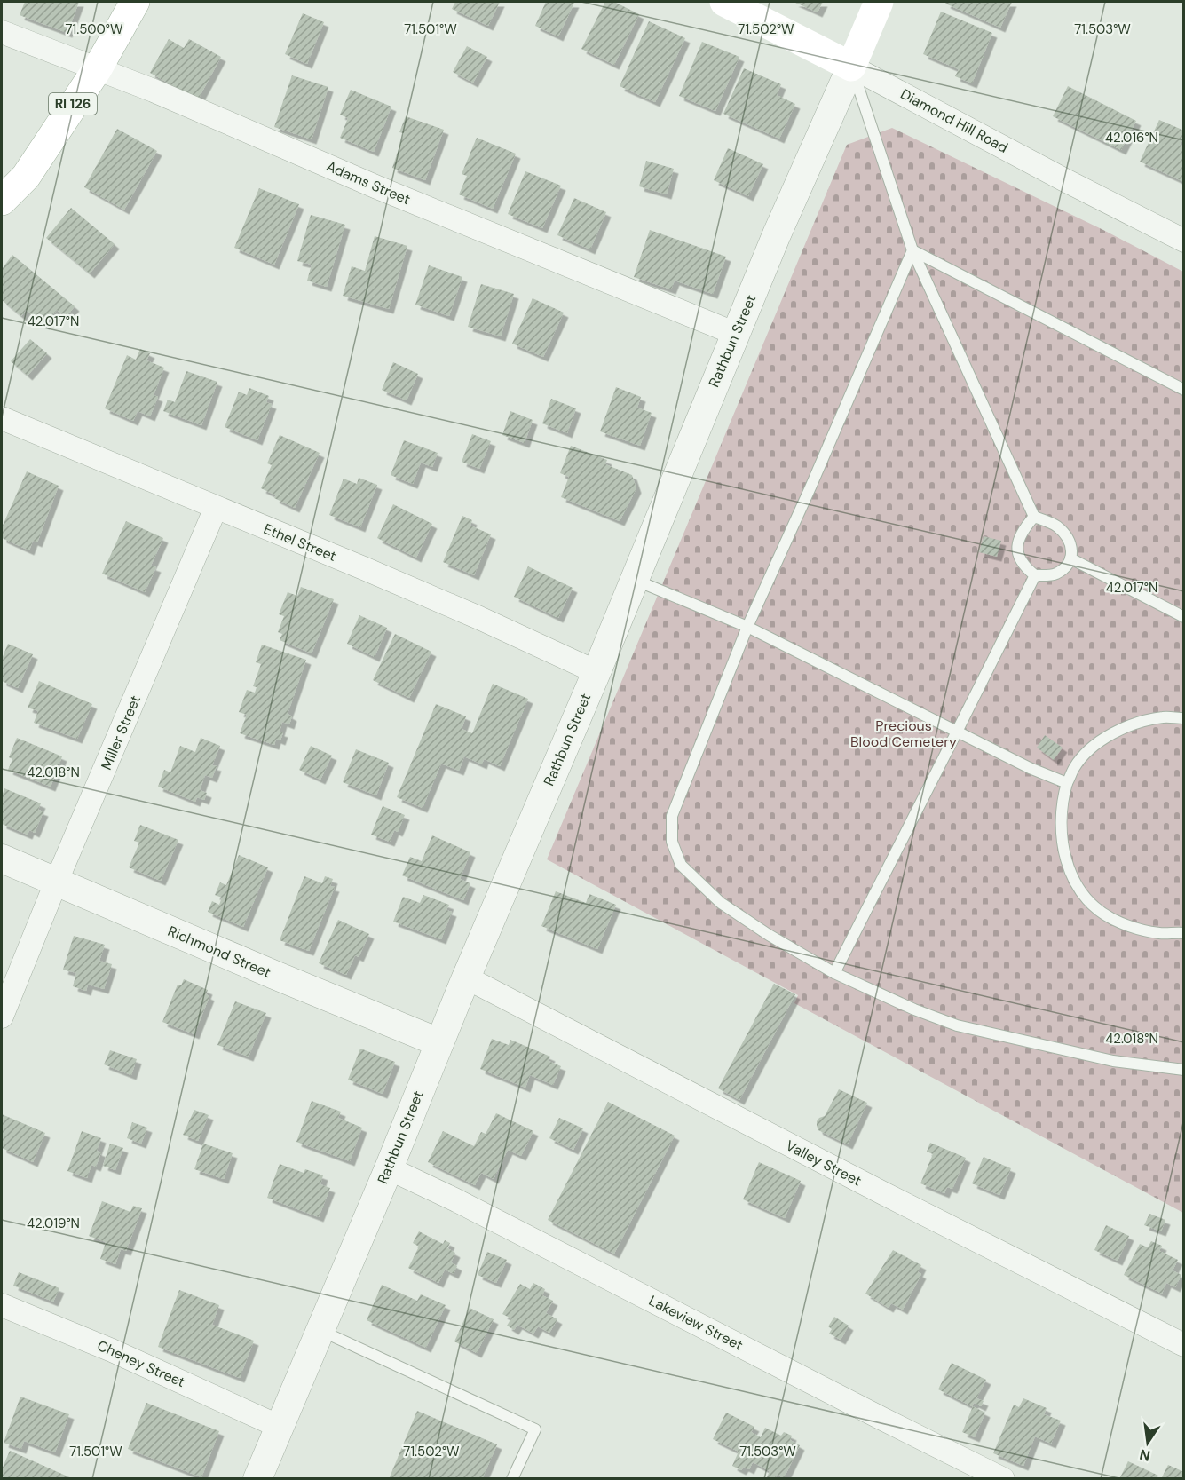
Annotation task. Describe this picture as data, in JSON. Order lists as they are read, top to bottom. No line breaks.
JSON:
{"streets":{"main road":["RI 126","Diamond Hill Road","Rathbun Street"],"street":["Adams Street","Ethel Street","Miller Street","Richmond Street","Valley Street","Lakeview Street","Cheney Street"]},"crossings":[["RI 126","Adams Street"],["Diamond Hill Road","Rathbun Street"],["Adams Street","Rathbun Street"],["Rathbun Street","Ethel Street"],["Rathbun Street","Richmond Street"],["Rathbun Street","Valley Street"],["Rathbun Street","Lakeview Street"],["Rathbun Street","Cheney Street"],["Ethel Street","Miller Street"],["Miller Street","Richmond Street"]],"parks":["Precious Blood Cemetery"],"north":"bottom","coordinates":["71.502°W","71.503°W","71.500°W","71.501°W","42.016°N","42.017°N","42.018°N","42.019°N"]}
